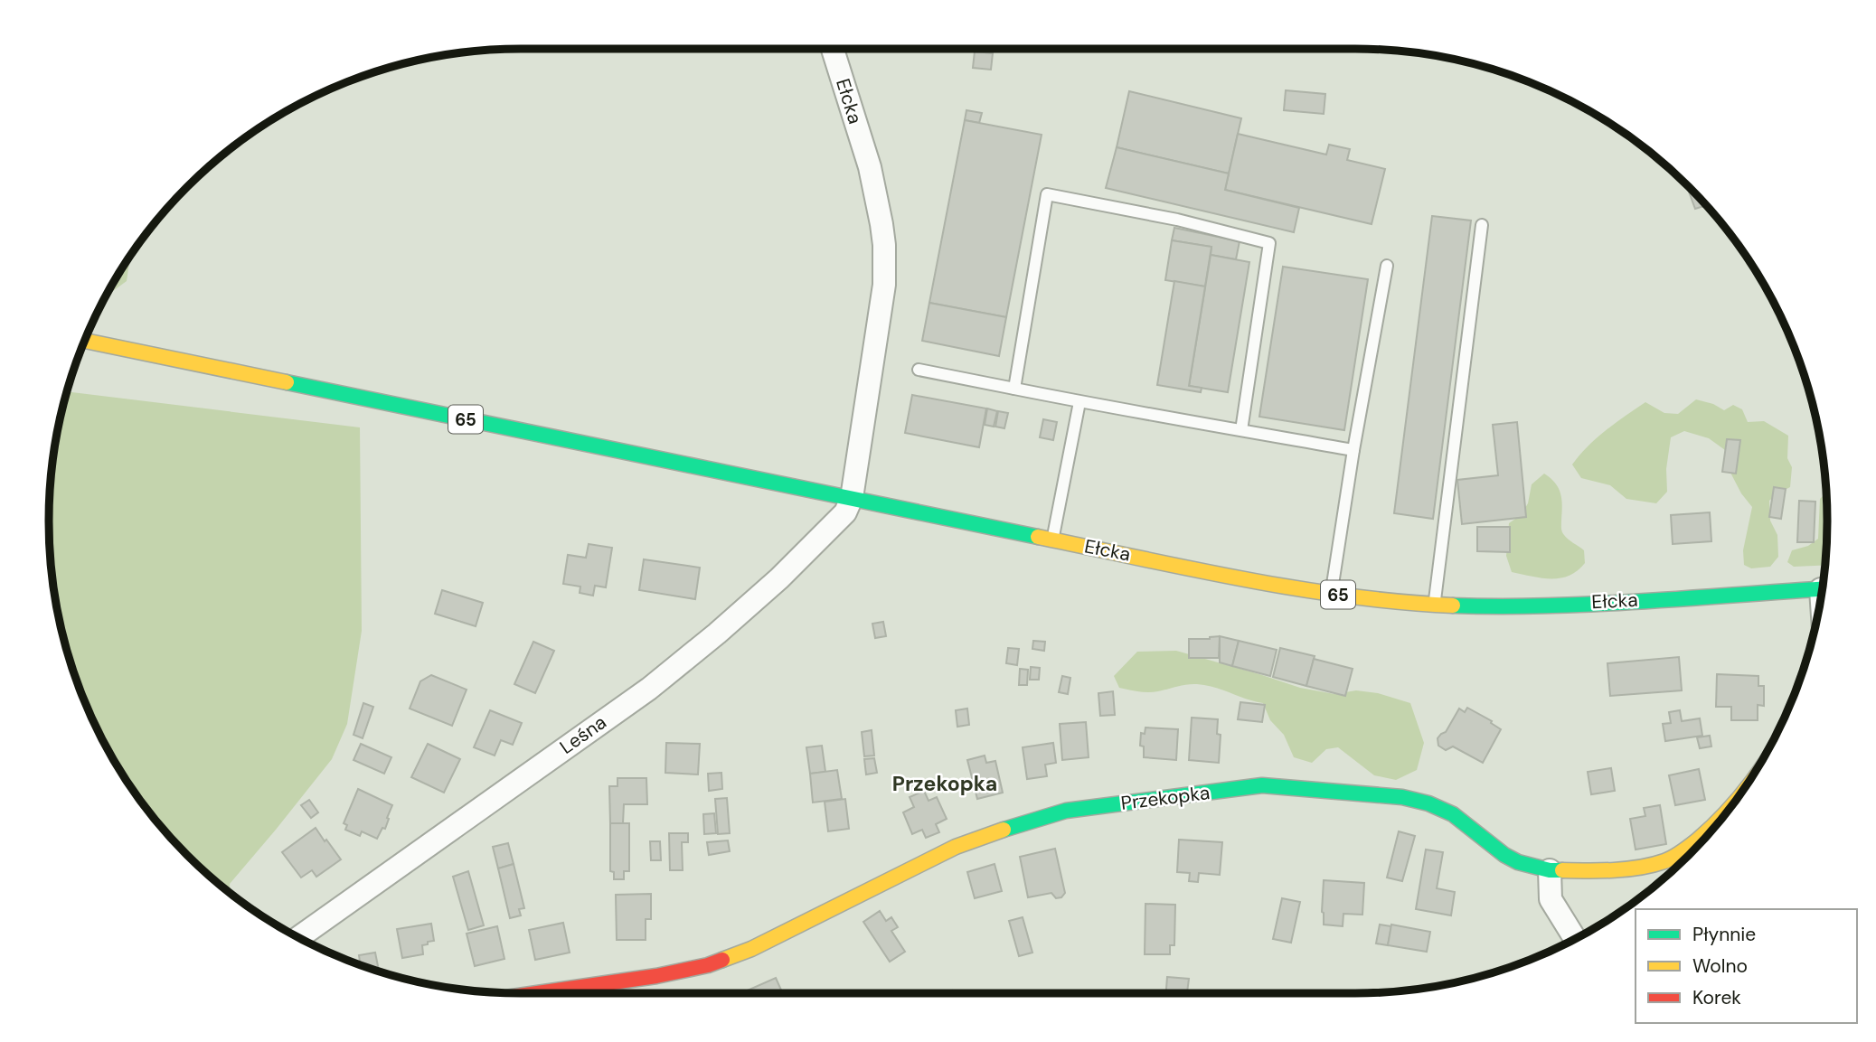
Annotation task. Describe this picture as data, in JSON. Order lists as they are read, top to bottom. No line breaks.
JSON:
{"streets":{"main road":["Ełcka","65","Przekopka"],"street":["Leśna"]},"crossings":[["Ełcka","65"],["Ełcka","Leśna"],["65","Leśna"]],"districts":["Przekopka"],"legend":["Płynnie","Wolno","Korek"]}
